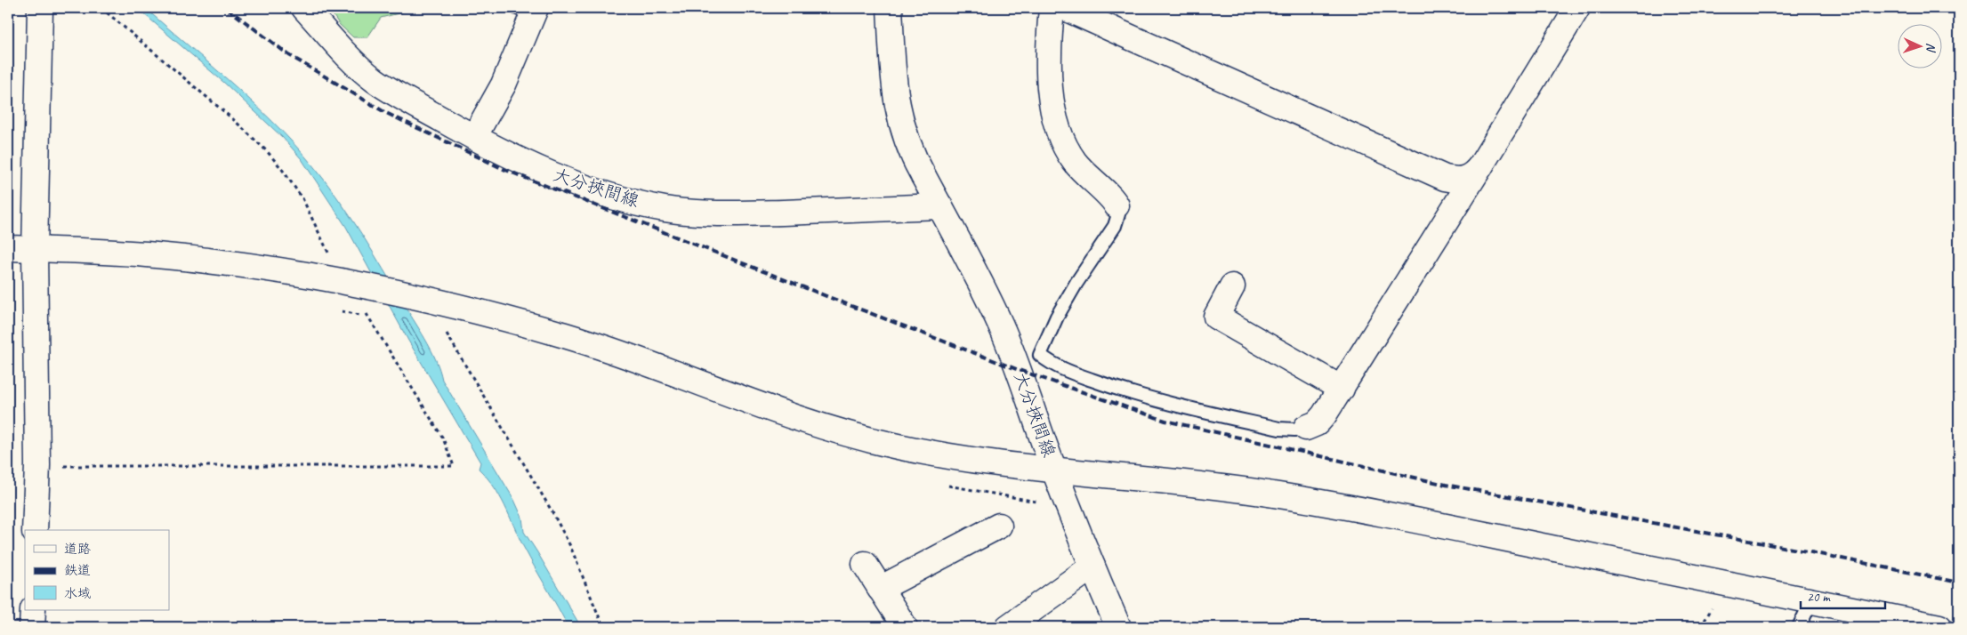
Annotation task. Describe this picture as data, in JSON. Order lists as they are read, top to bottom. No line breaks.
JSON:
{"streets":{"street":["大分挾間線"]},"legend":["道路","鉄道","水域"],"scale_bar":"20 m","north":"right"}
